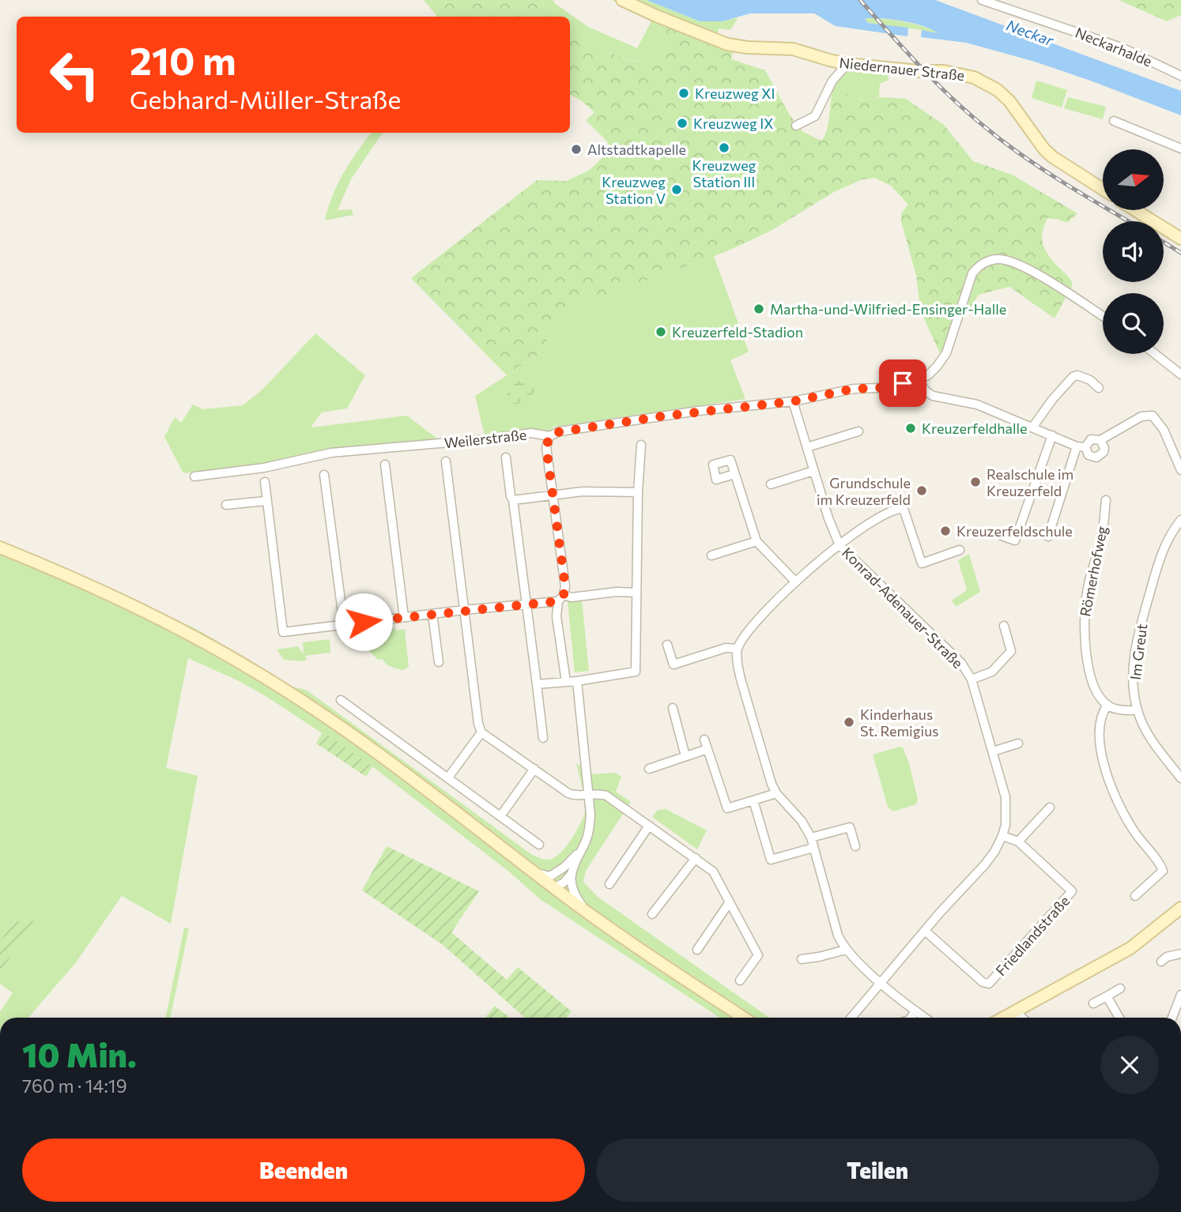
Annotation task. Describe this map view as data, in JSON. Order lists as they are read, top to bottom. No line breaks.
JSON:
{"streets":{"main road":["Niedernauer Straße"],"street":["Neckarhalde","Weilerstraße","Römerhofweg","Konrad-Adenauer-Straße","Im Greut","Friedlandstraße"]},"crossings":[["Weilerstraße","Konrad-Adenauer-Straße"],["Konrad-Adenauer-Straße","Friedlandstraße"]],"water":["Neckar"],"places":["Kreuzweg XI","Kreuzweg IX","Kreuzweg Station III","Altstadtkapelle","Kreuzweg Station V","Martha-und-Wilfried-Ensinger-Halle","Kreuzerfeld-Stadion","Kreuzerfeldhalle","Realschule im Kreuzerfeld","Grundschule im Kreuzerfeld","Kreuzerfeldschule","Kinderhaus St. Remigius"],"north":"right","page":{"turn":["210 m","Gebhard-Müller-Straße"],"heading":["10 Min.","760 m · 14:19"],"buttons":["Beenden","Teilen"]}}
